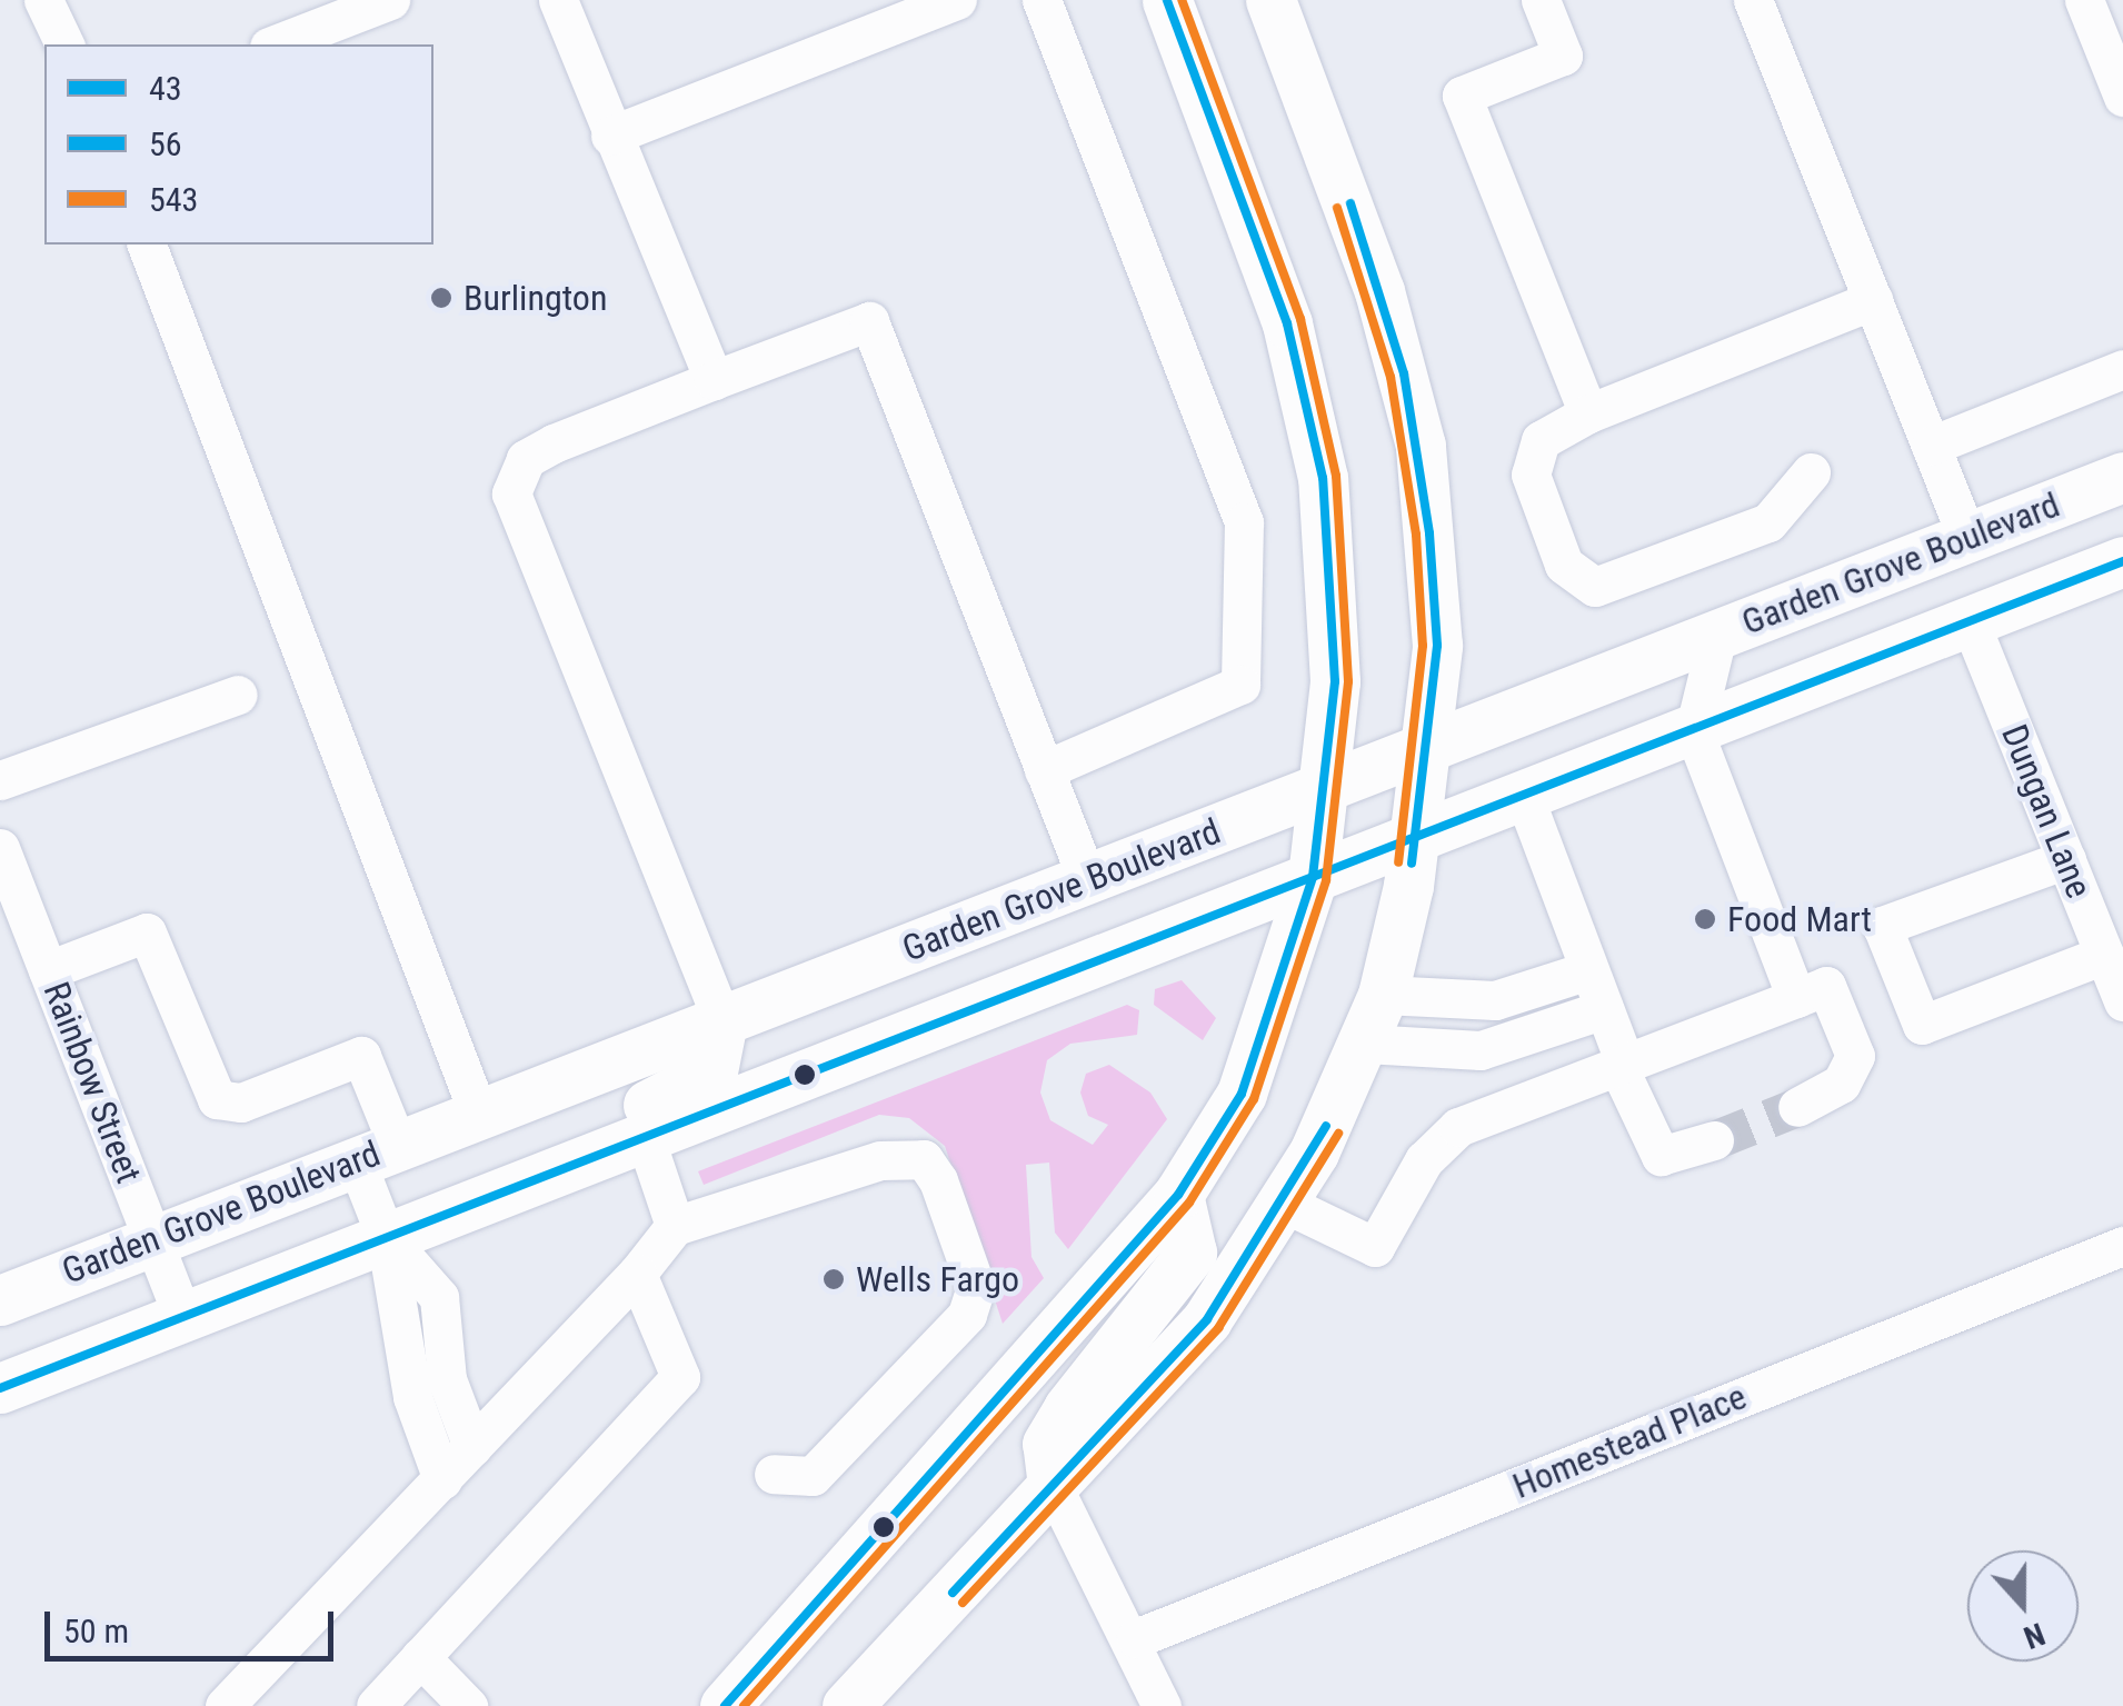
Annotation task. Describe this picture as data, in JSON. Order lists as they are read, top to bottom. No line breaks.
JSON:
{"streets":{"main road":["Garden Grove Boulevard"],"street":["Dungan Lane","Rainbow Street","Homestead Place"]},"crossings":[["Garden Grove Boulevard","Rainbow Street"]],"places":["Burlington","Food Mart","Wells Fargo"],"lines":["transit line 43","transit line 543","transit line 56"],"legend":["43","56","543"],"scale_bar":"50 m","north":"bottom"}
